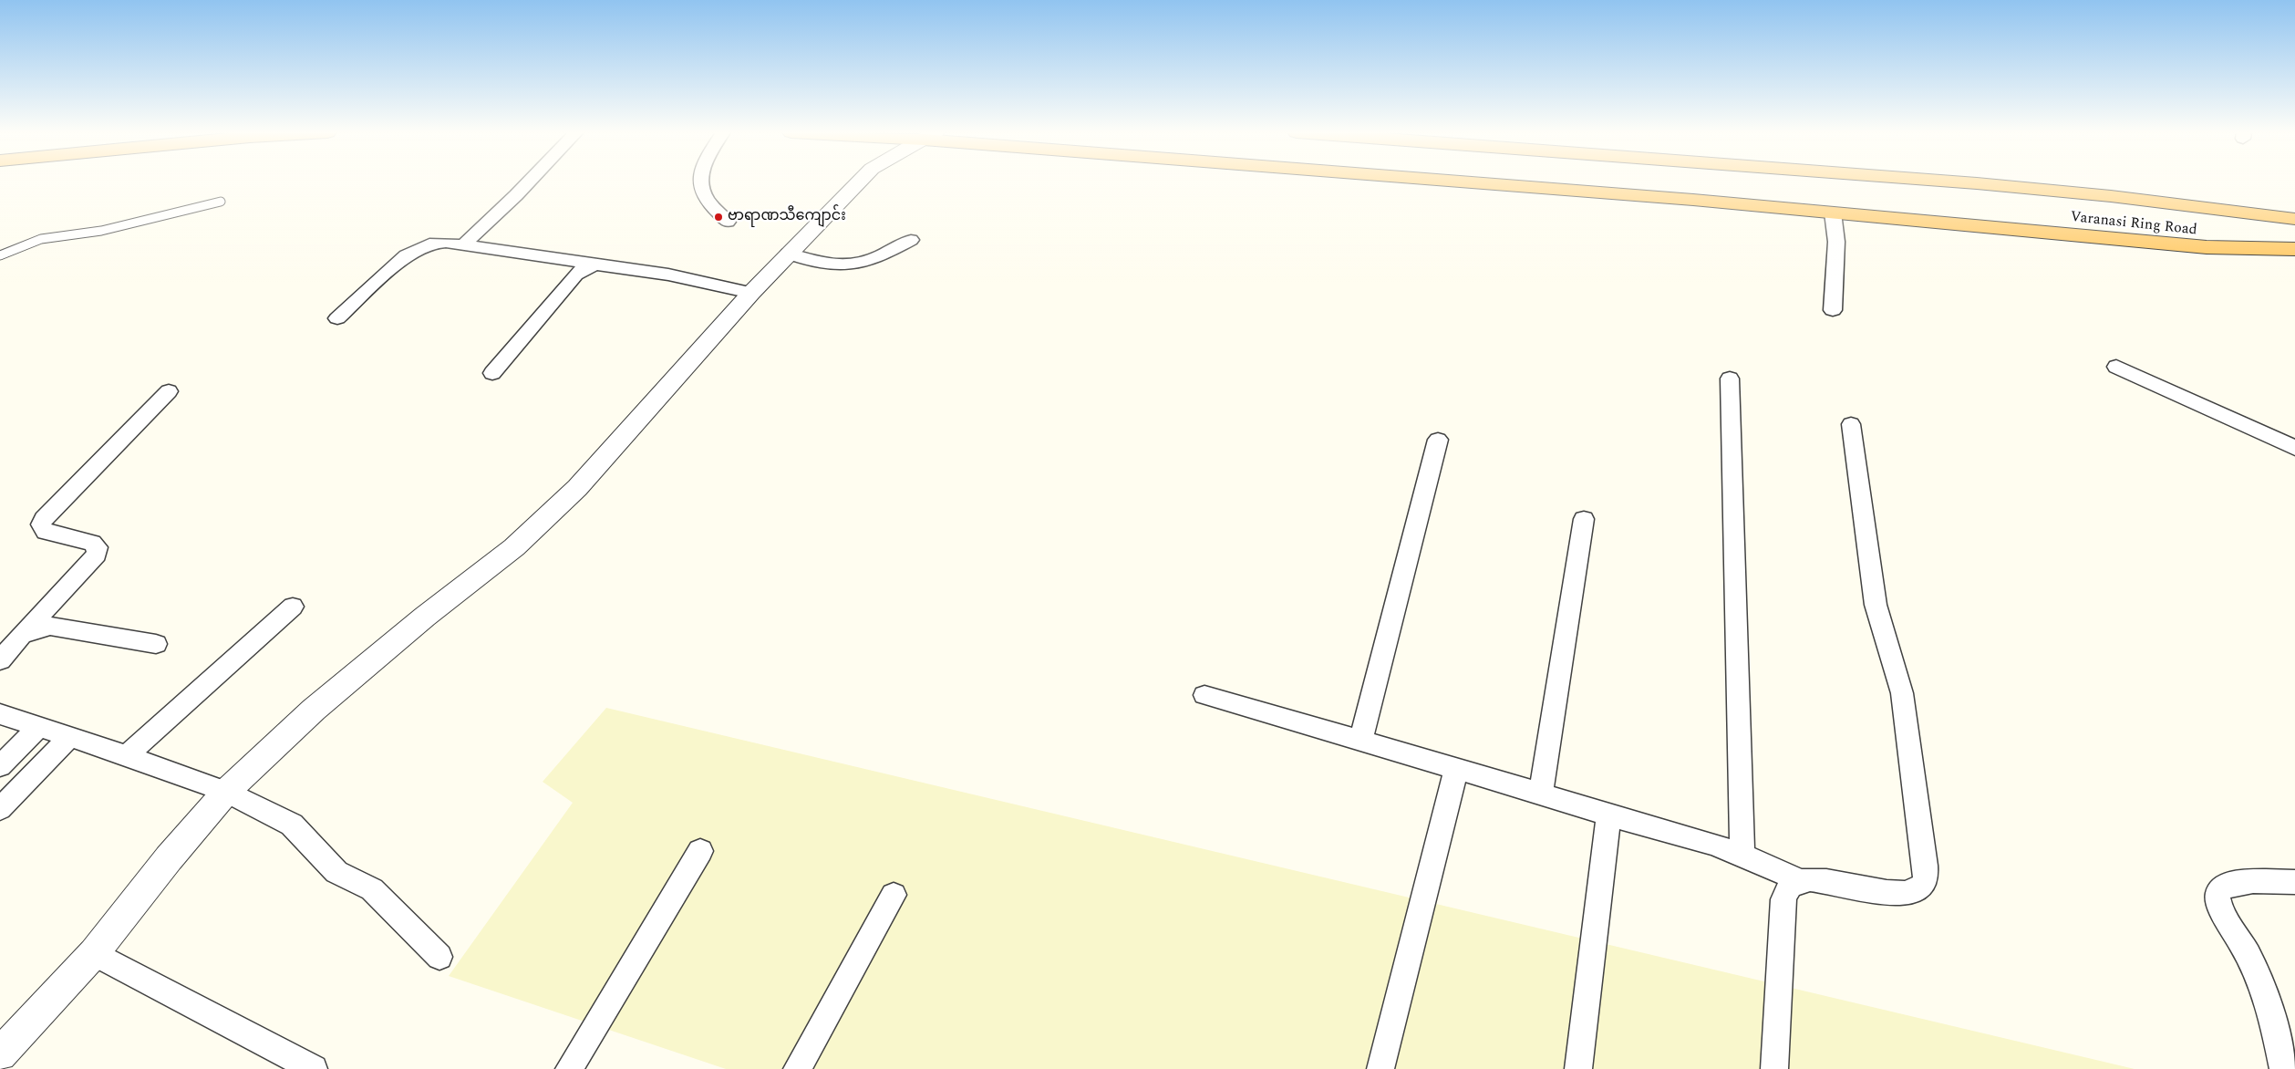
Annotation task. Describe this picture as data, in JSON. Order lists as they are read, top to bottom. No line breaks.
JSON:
{"streets":{"highway":["Varanasi Ring Road"]},"places":["ဗာရာဏသီကျောင်း"]}
